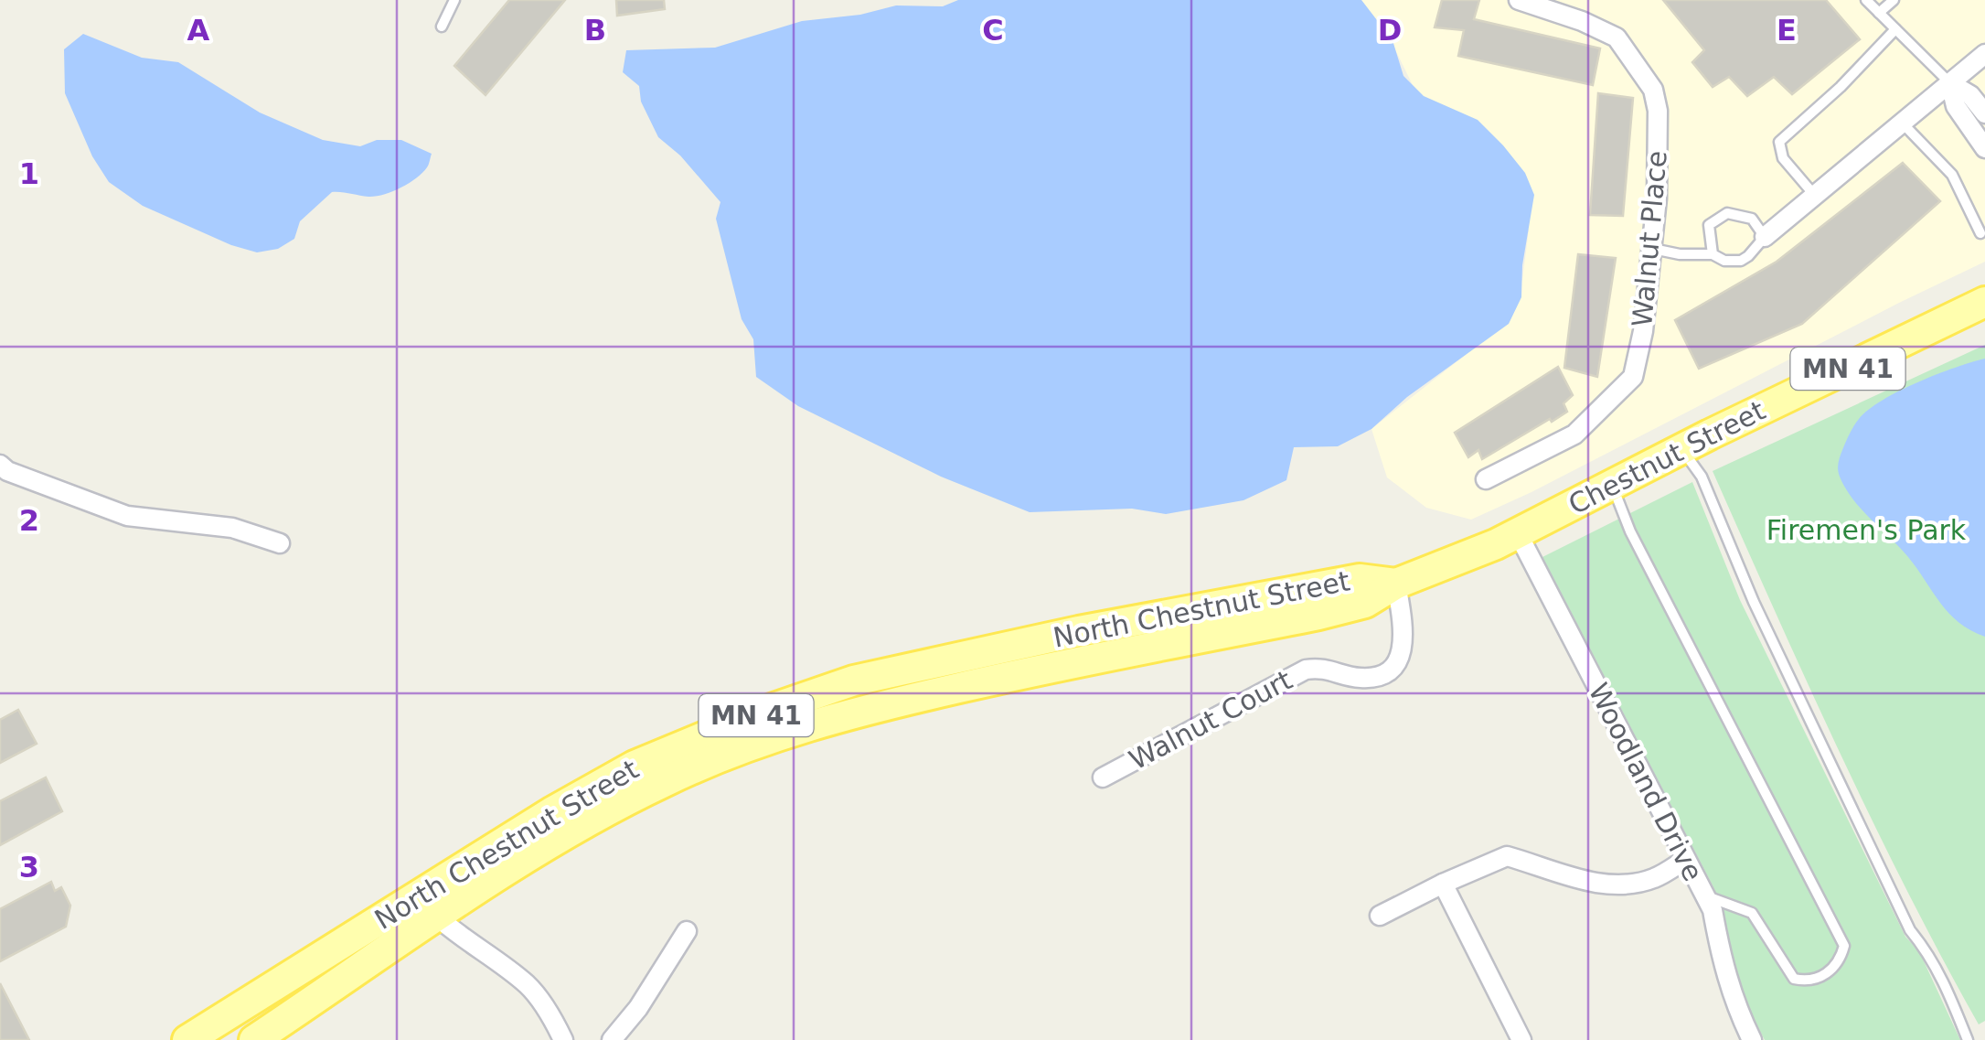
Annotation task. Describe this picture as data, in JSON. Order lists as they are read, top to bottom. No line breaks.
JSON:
{"streets":{"main road":["MN 41","Chestnut Street","North Chestnut Street"],"street":["Walnut Place","Walnut Court","Woodland Drive"]},"crossings":[["Chestnut Street","North Chestnut Street"],["Chestnut Street","Walnut Court"],["Chestnut Street","Woodland Drive"],["North Chestnut Street","Walnut Court"]],"parks":["Firemen's Park"],"grid":{"columns":["A","B","C","D","E"],"rows":["1","2","3"]}}
